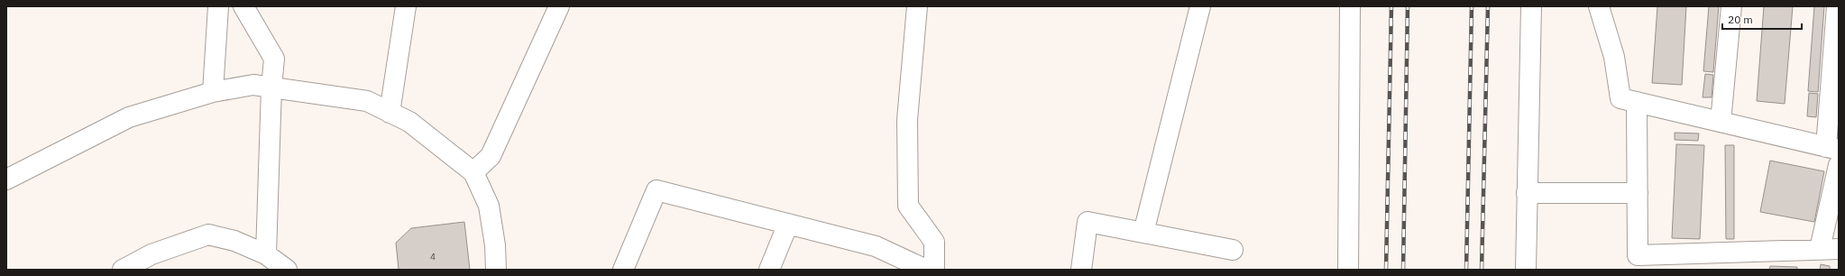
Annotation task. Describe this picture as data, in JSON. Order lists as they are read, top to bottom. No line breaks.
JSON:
{"house_numbers":["4"],"scale_bar":"20 m"}
